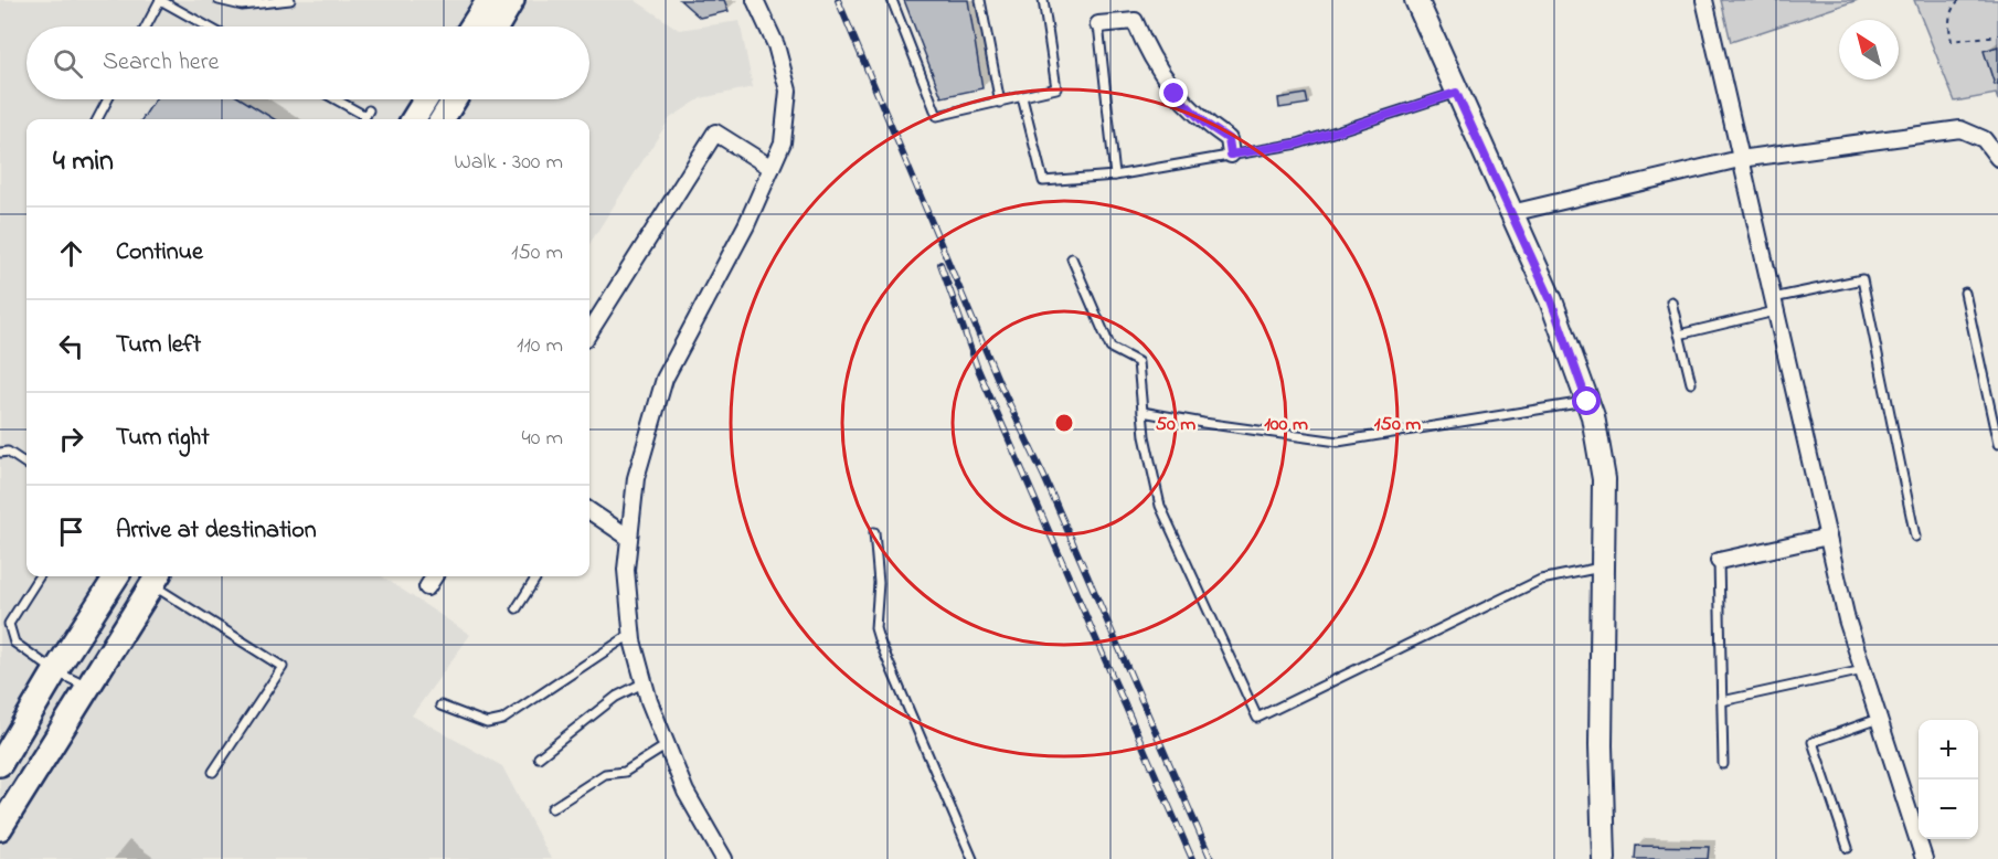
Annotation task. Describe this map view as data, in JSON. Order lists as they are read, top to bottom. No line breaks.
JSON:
{"north":"top left","page":{"search":"Search here","heading":["4 min","Walk · 300 m"],"list":[["Continue","150 m"],["Turn left","110 m"],["Turn right","40 m"],"Arrive at destination"],"map_buttons":["+","−"]},"rings":["50 m","100 m","150 m"]}
